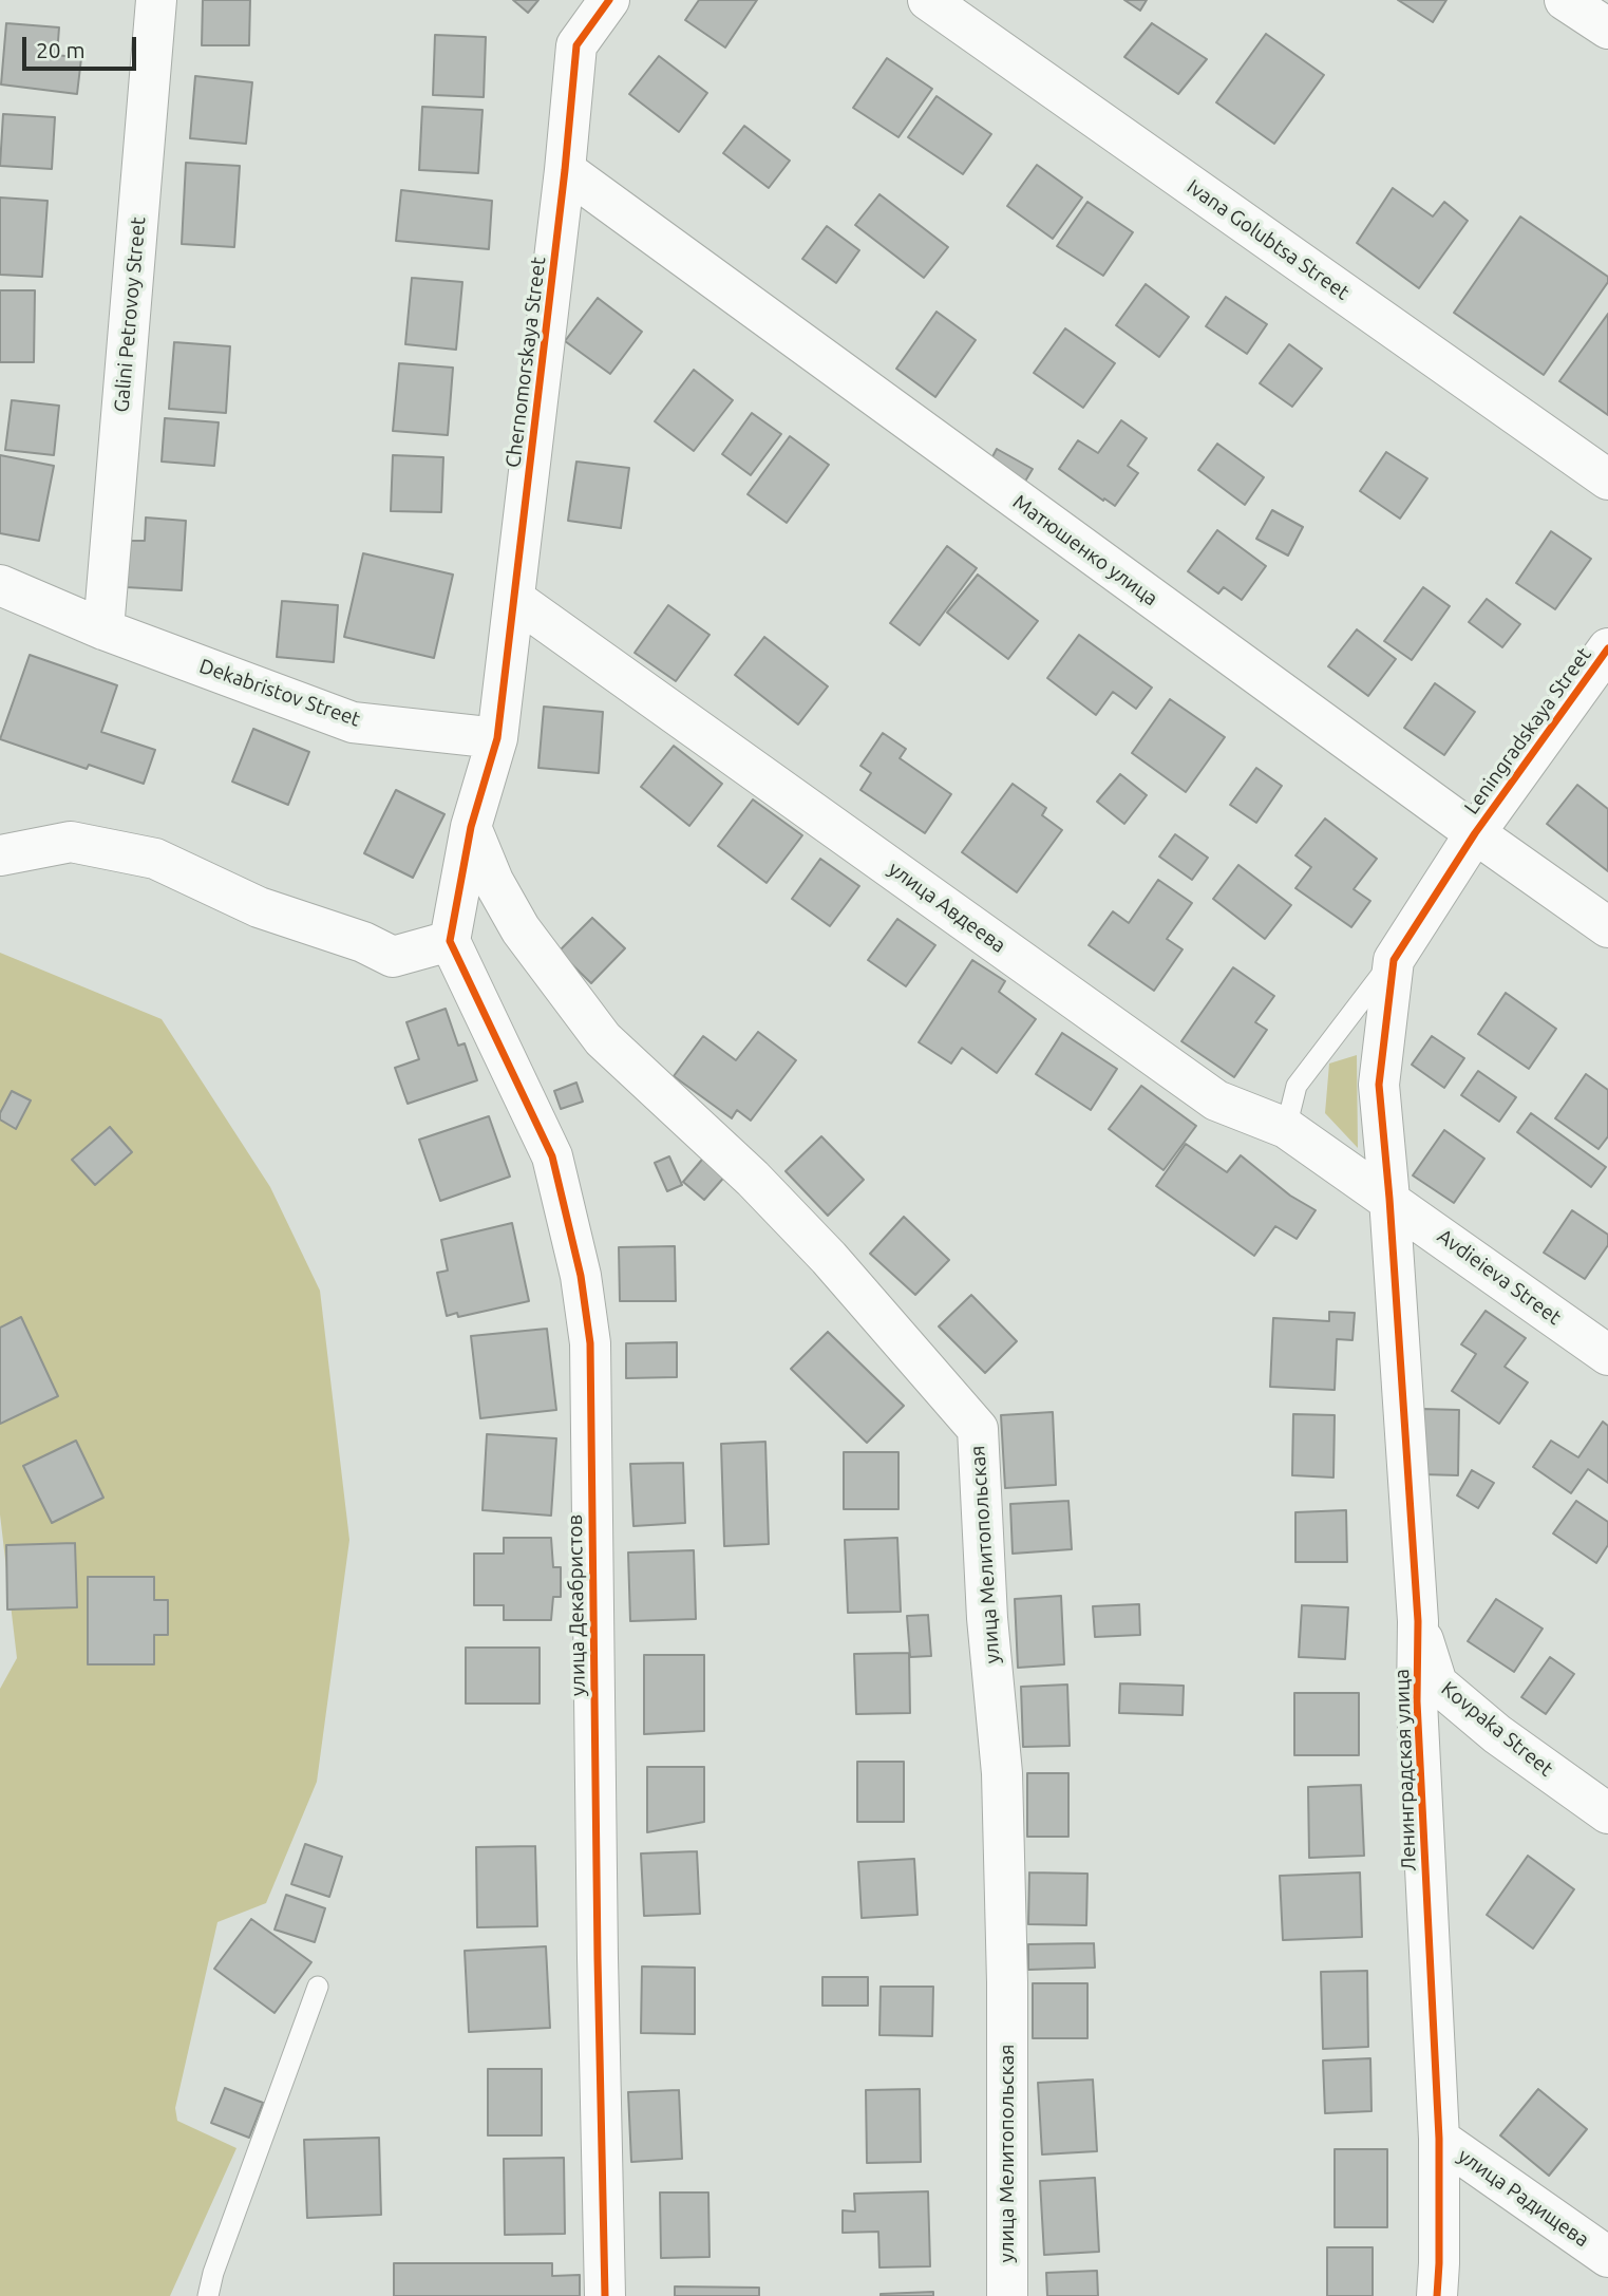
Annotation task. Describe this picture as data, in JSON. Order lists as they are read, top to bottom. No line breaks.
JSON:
{"streets":{"street":["Ivana Golubtsa Street","Galini Petrovoy Street","Chernomorskaya Street","Матюшенко улица","Dekabristov Street","Leningradskaya Street","улица Авдеева","Avdieieva Street","улица Мелитопольская","улица Декабристов","Kovpaka Street","Ленинградская улица","улица Радищева"]},"crossings":[["Galini Petrovoy Street","Dekabristov Street"],["Chernomorskaya Street","Матюшенко улица"],["Chernomorskaya Street","Dekabristov Street"],["Chernomorskaya Street","улица Авдеева"],["Матюшенко улица","Leningradskaya Street"],["Leningradskaya Street","Ленинградская улица"],["улица Авдеева","Avdieieva Street"],["улица Авдеева","Ленинградская улица"],["Avdieieva Street","Ленинградская улица"],["Kovpaka Street","Ленинградская улица"],["Ленинградская улица","улица Радищева"]],"scale_bar":"20 m"}
